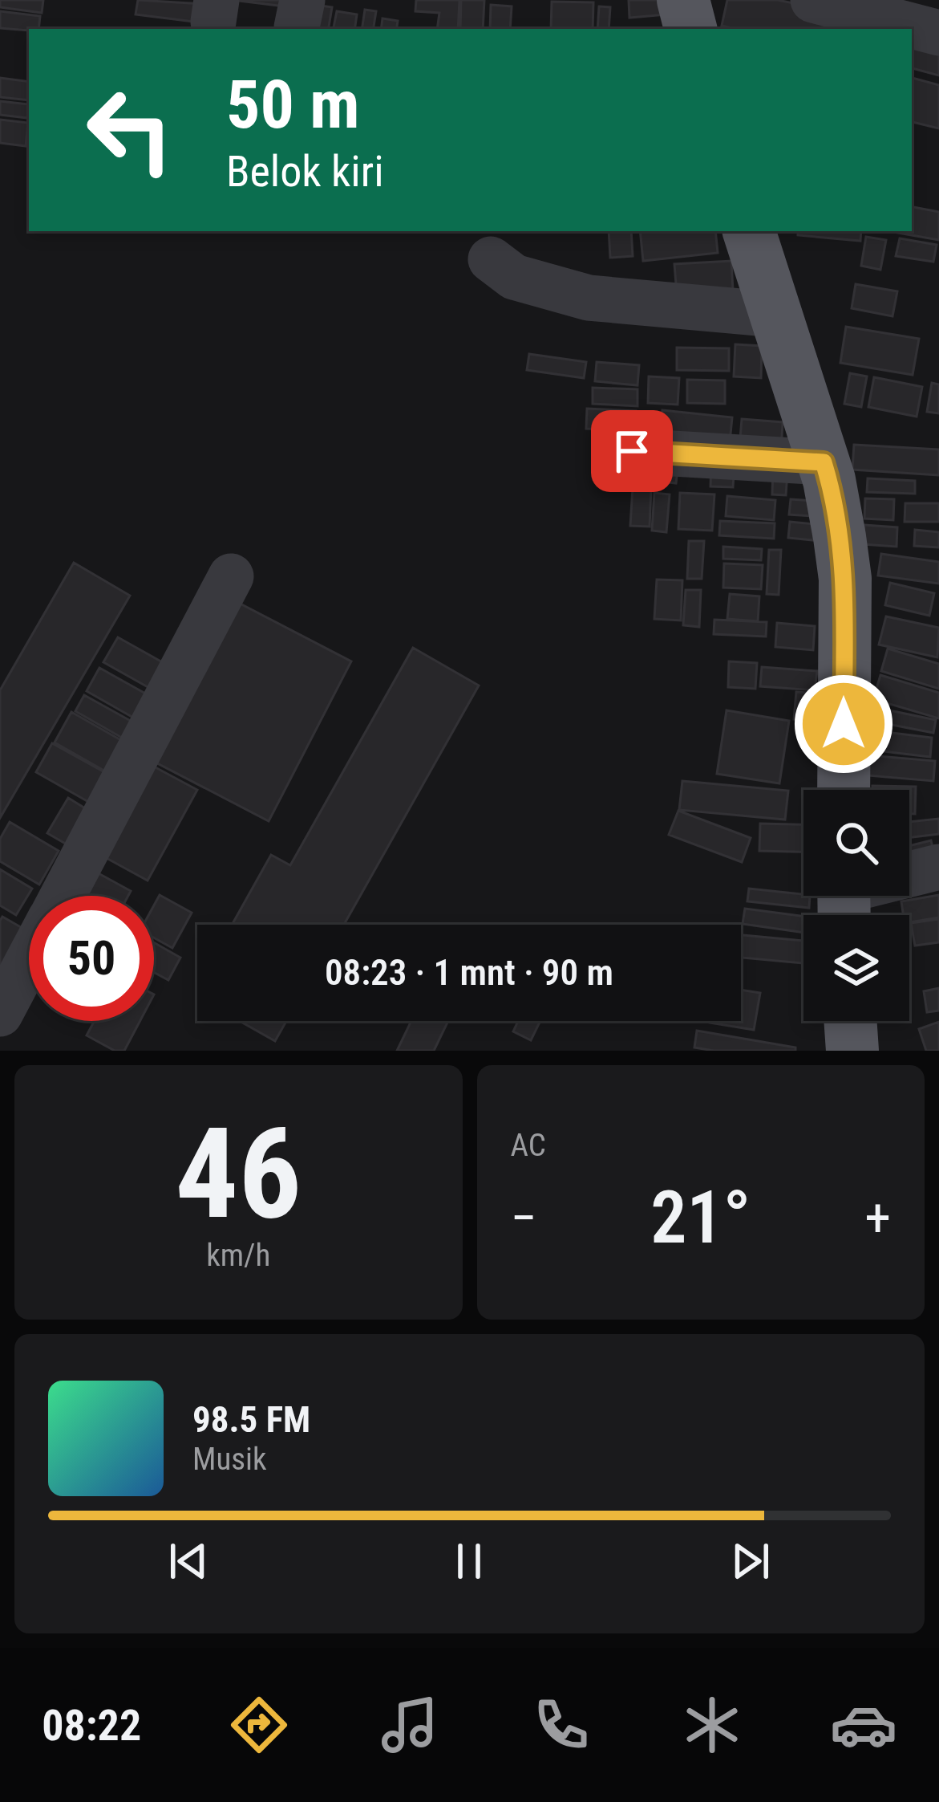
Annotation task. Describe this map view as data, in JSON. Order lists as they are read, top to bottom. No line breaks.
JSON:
{"page":{"turn":["50 m","Belok kiri"],"limit":"50","trip":"08:23 · 1 mnt · 90 m","tile":[["46","km/h"],"AC"],"heat":["−","21°","+"],"song":["98.5 FM","Musik"],"tabs":"08:22"}}
